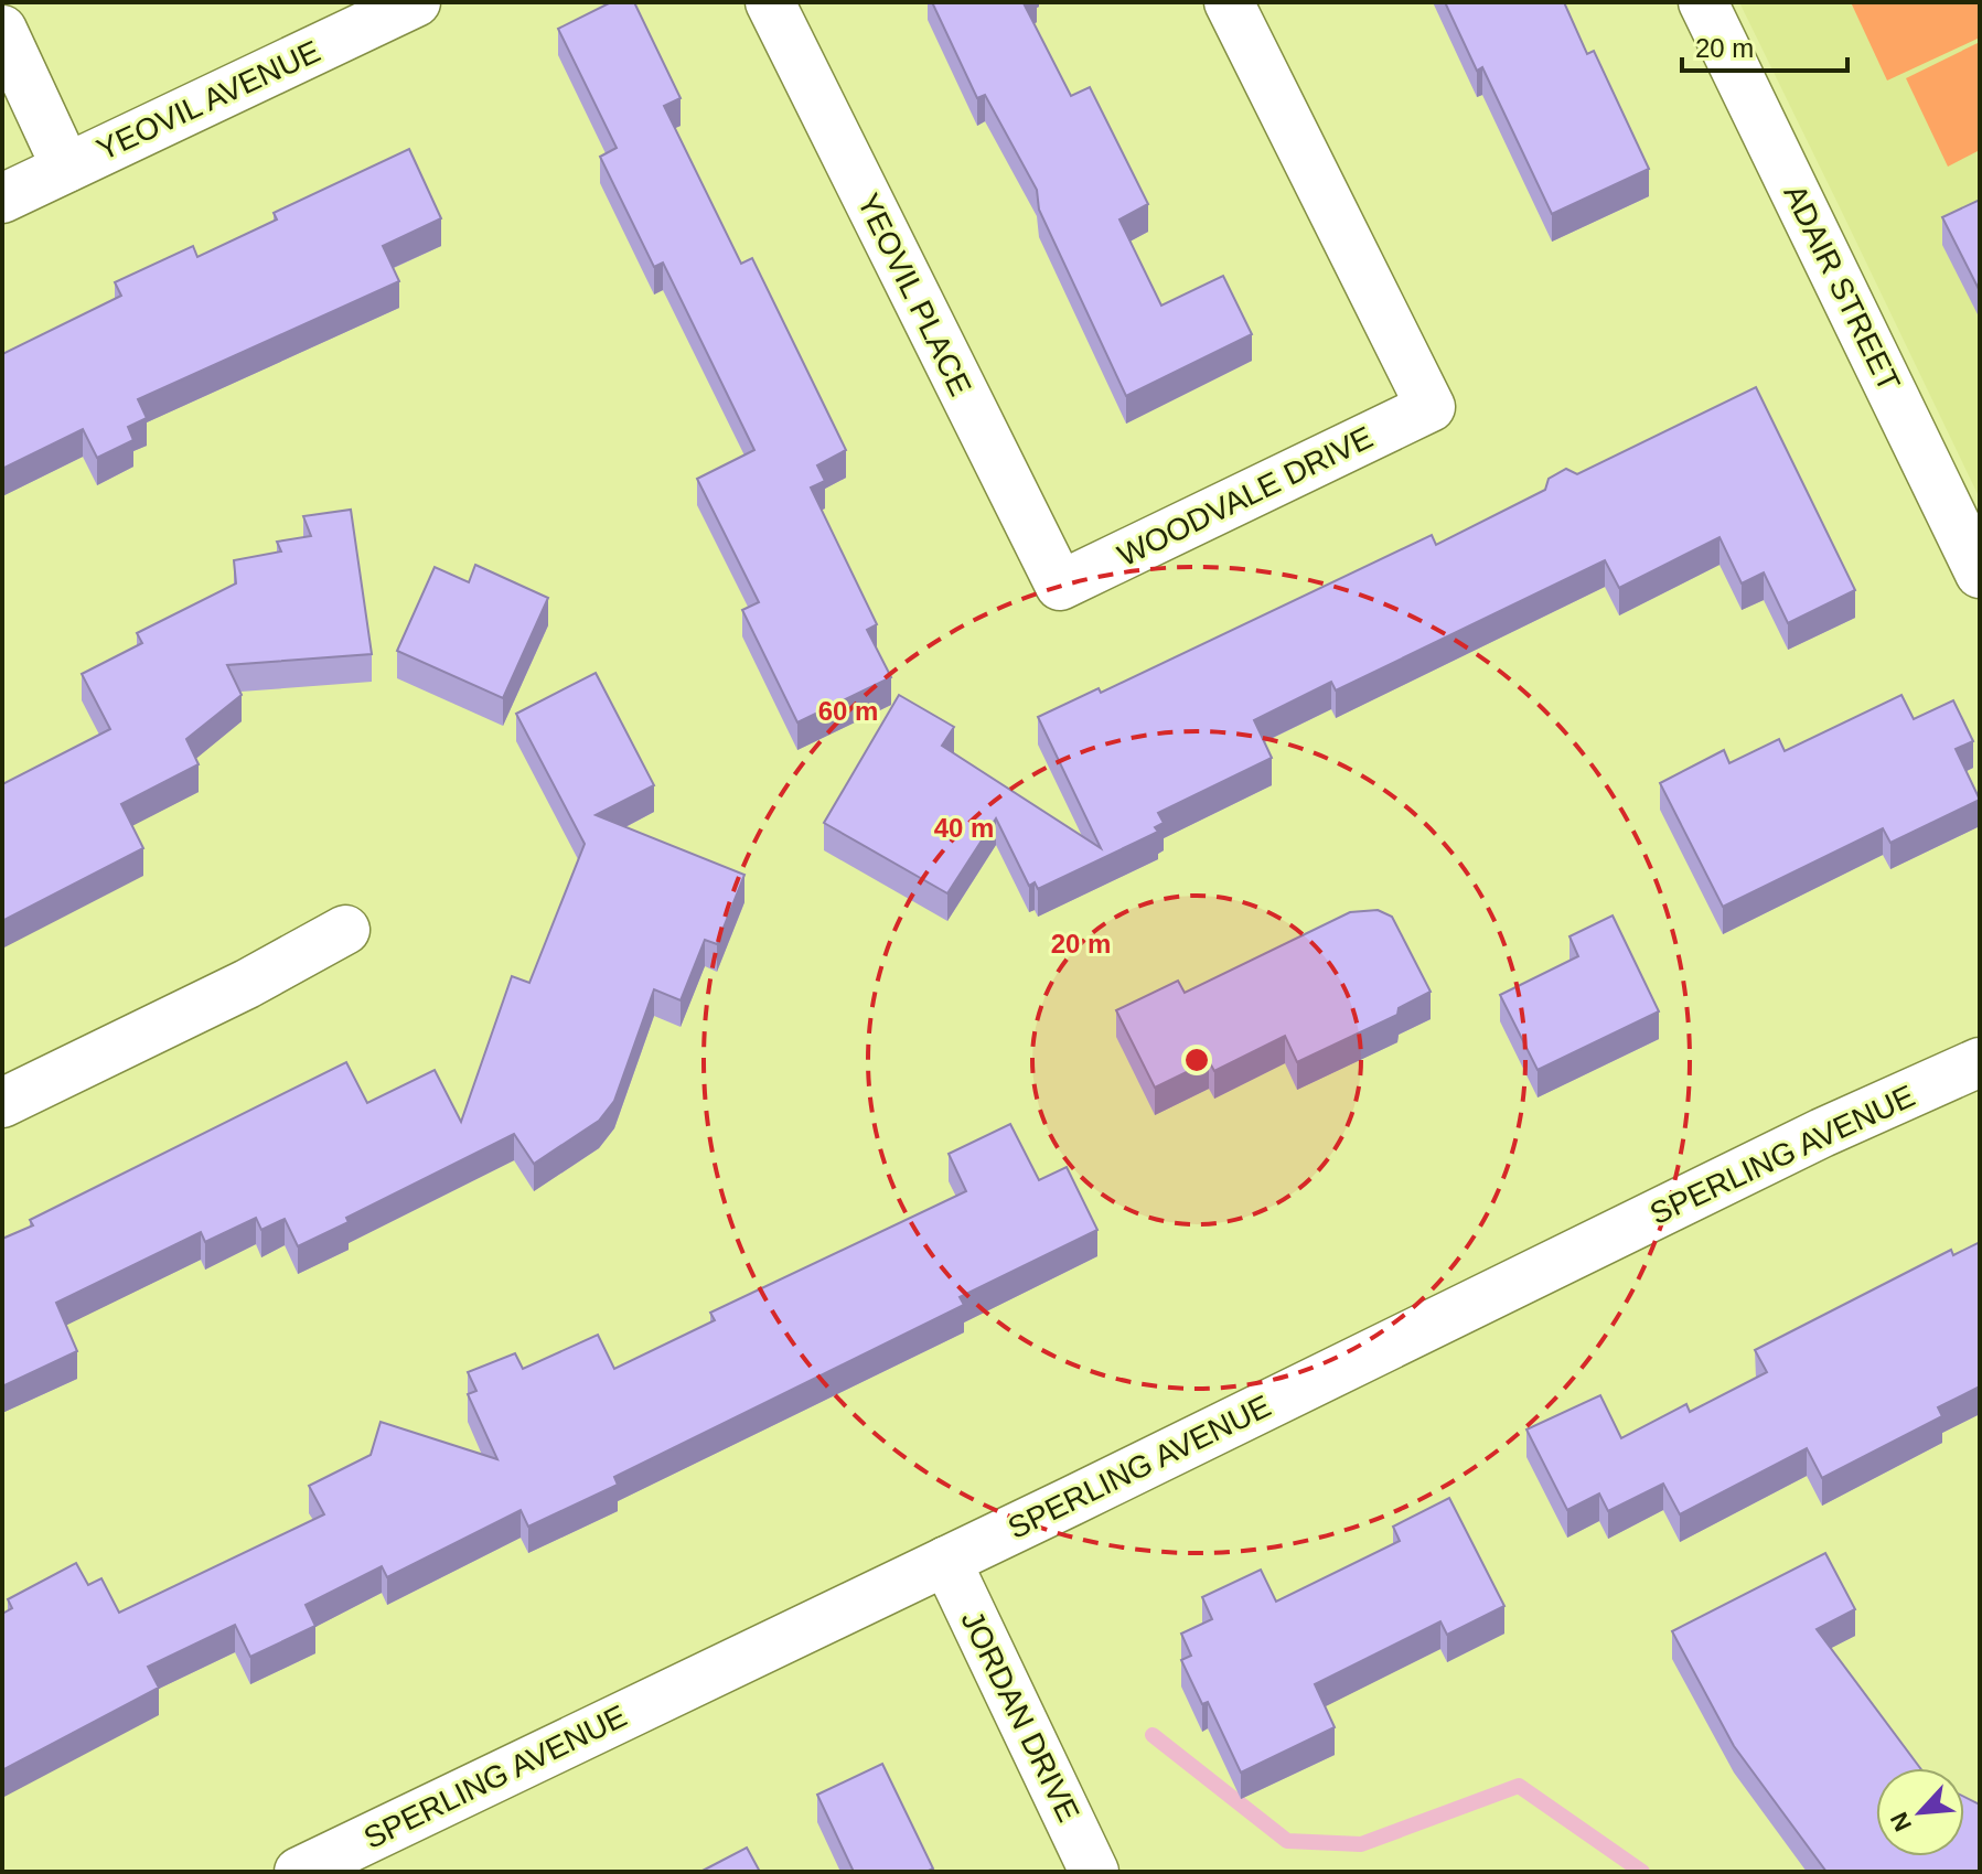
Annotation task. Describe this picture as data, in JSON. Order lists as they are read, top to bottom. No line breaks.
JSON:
{"streets":{"street":["YEOVIL AVENUE","ADAIR STREET","YEOVIL PLACE","WOODVALE DRIVE","SPERLING AVENUE","JORDAN DRIVE"]},"crossings":[["YEOVIL PLACE","WOODVALE DRIVE"],["SPERLING AVENUE","JORDAN DRIVE"]],"scale_bar":"20 m","north":"bottom left","rings":["60 m","40 m","20 m"]}
